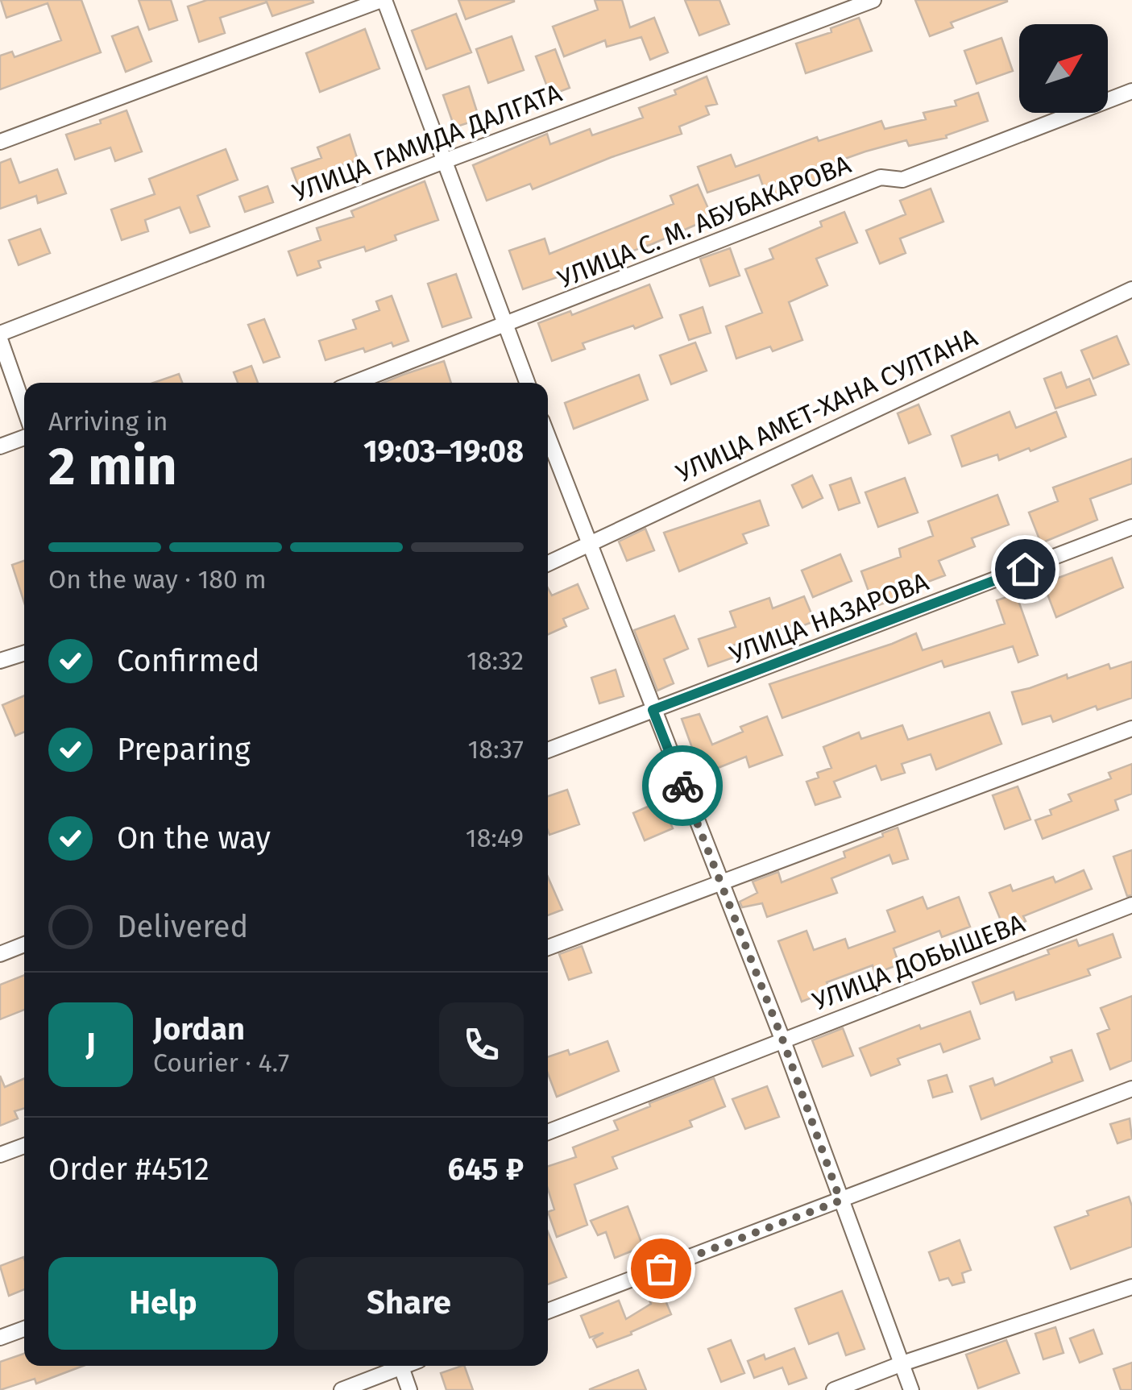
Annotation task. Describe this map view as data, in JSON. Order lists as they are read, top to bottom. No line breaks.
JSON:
{"streets":{"street":["УЛИЦА ГАМИДА ДАЛГАТА","УЛИЦА С. М. АБУБАКАРОВА","УЛИЦА АМЕТ-ХАНА СУЛТАНА","УЛИЦА НАЗАРОВА","УЛИЦА ДОБЫШЕВА"]},"north":"top right","page":{"heading":["2 min","Arriving in","19:03–19:08"],"panel":["Jordan","Courier · 4.7","Order #4512","645 ₽"],"bar":"On the way · 180 m","list":[["Confirmed","18:32"],["Preparing","18:37"],["On the way","18:49"],"Delivered"],"round":"J","buttons":["Help","Share"]}}
